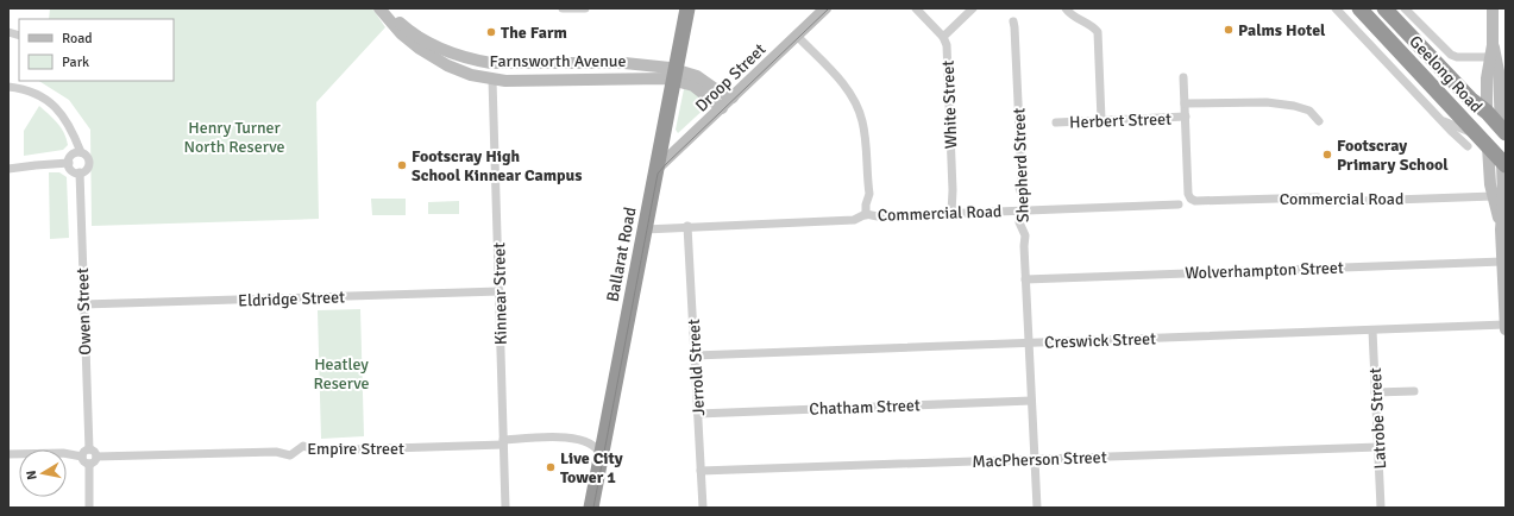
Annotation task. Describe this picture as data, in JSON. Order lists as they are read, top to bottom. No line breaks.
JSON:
{"streets":{"highway":["Geelong Road","Ballarat Road"],"street":["Farnsworth Avenue","Droop Street","White Street","Herbert Street","Shepherd Street","Commercial Road","Wolverhampton Street","Kinnear Street","Eldridge Street","Owen Street","Creswick Street","Jerrold Street","Chatham Street","Latrobe Street","Empire Street","MacPherson Street"]},"crossings":[["Farnsworth Avenue","Droop Street"],["Farnsworth Avenue","Ballarat Road"],["Farnsworth Avenue","Kinnear Street"],["Droop Street","Ballarat Road"],["White Street","Commercial Road"],["Herbert Street","Commercial Road"],["Shepherd Street","Commercial Road"],["Shepherd Street","Wolverhampton Street"],["Shepherd Street","Creswick Street"],["Shepherd Street","Chatham Street"],["Shepherd Street","MacPherson Street"],["Commercial Road","Ballarat Road"],["Commercial Road","Jerrold Street"],["Kinnear Street","Eldridge Street"],["Kinnear Street","Empire Street"],["Eldridge Street","Owen Street"],["Owen Street","Empire Street"],["Creswick Street","Jerrold Street"],["Creswick Street","Latrobe Street"],["Jerrold Street","Chatham Street"],["Jerrold Street","MacPherson Street"],["Latrobe Street","MacPherson Street"]],"parks":["Henry Turner North Reserve","Heatley Reserve"],"places":["Palms Hotel","The Farm","Footscray Primary School","Footscray High School Kinnear Campus","Live City Tower 1"],"legend":["Road","Park"],"north":"left"}
